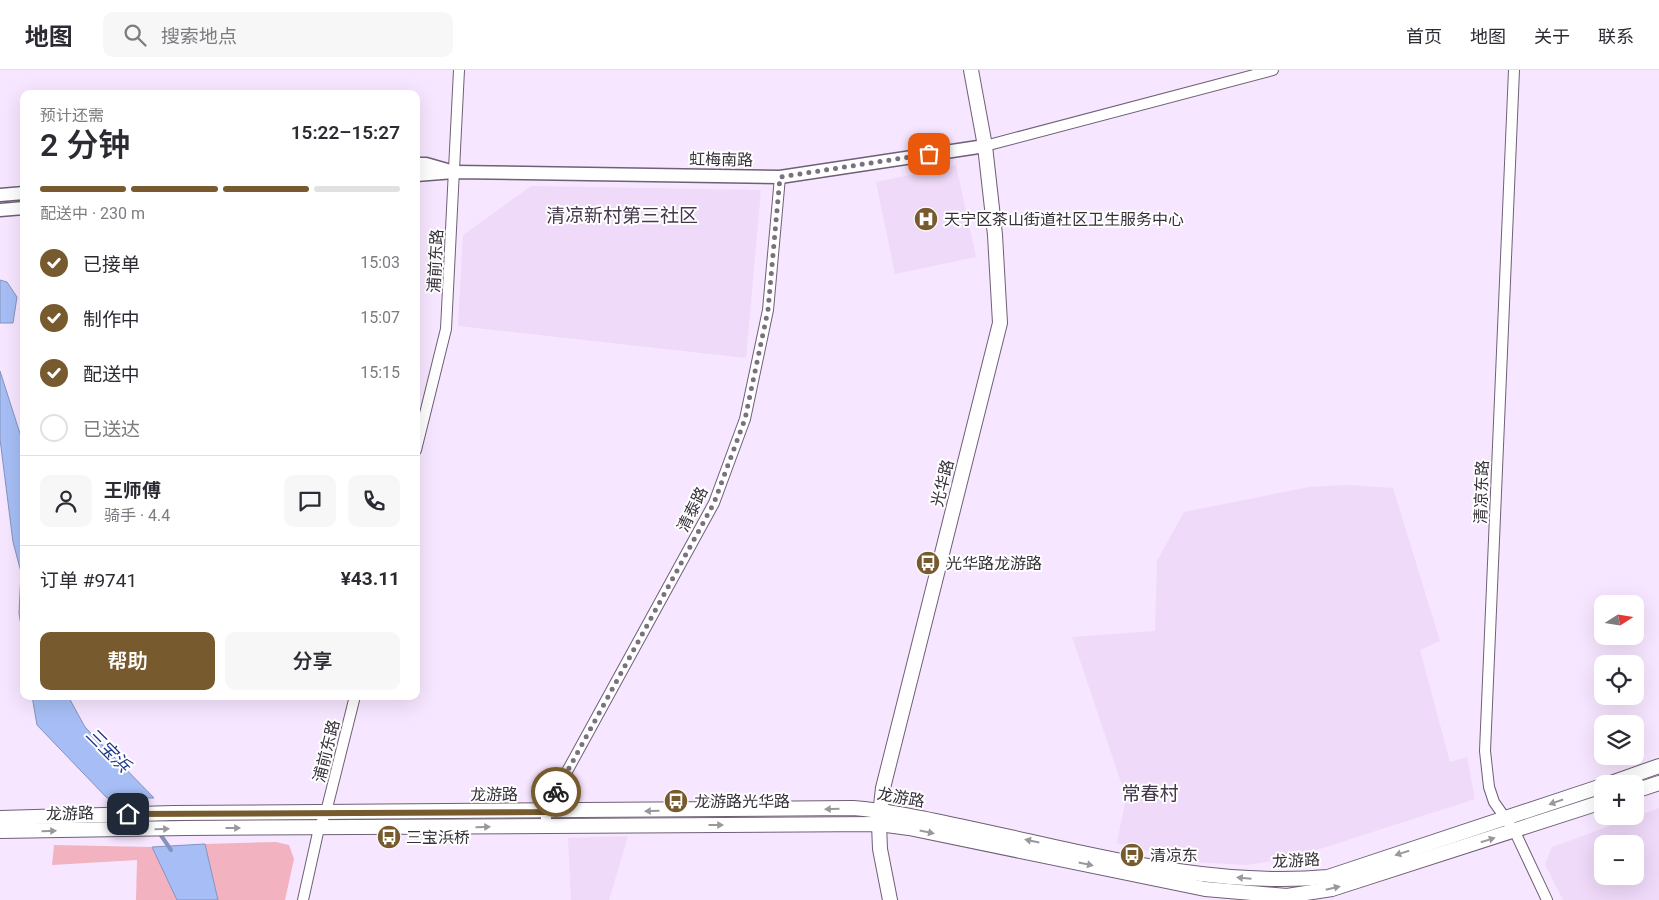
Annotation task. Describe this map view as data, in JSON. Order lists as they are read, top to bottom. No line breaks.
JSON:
{"streets":{"main road":["光华路","龙游路"],"street":["虹梅南路","浦前东路","清凉东路","清泰路"]},"crossings":[["虹梅南路","浦前东路"],["虹梅南路","光华路"],["虹梅南路","清泰路"],["浦前东路","龙游路"],["光华路","龙游路"],["清凉东路","龙游路"],["清泰路","龙游路"]],"districts":["清凉新村第三社区","常春村"],"water":["三宝浜"],"places":{"hospital":["天宁区茶山街道社区卫生服务中心"],"bus stop":["光华路龙游路","龙游路光华路","三宝浜桥","清凉东"]},"north":"right","page":{"header":"地图","search":"搜索地点","nav":["首页","地图","关于","联系"],"heading":["2 分钟","预计还需","15:22–15:27"],"panel":["王师傅","骑手 · 4.4","订单 #9741","¥43.11"],"bar":"配送中 · 230 m","list":[["已接单","15:03"],["制作中","15:07"],["配送中","15:15"],"已送达"],"map_buttons":["+","−"],"buttons":["帮助","分享"]}}
